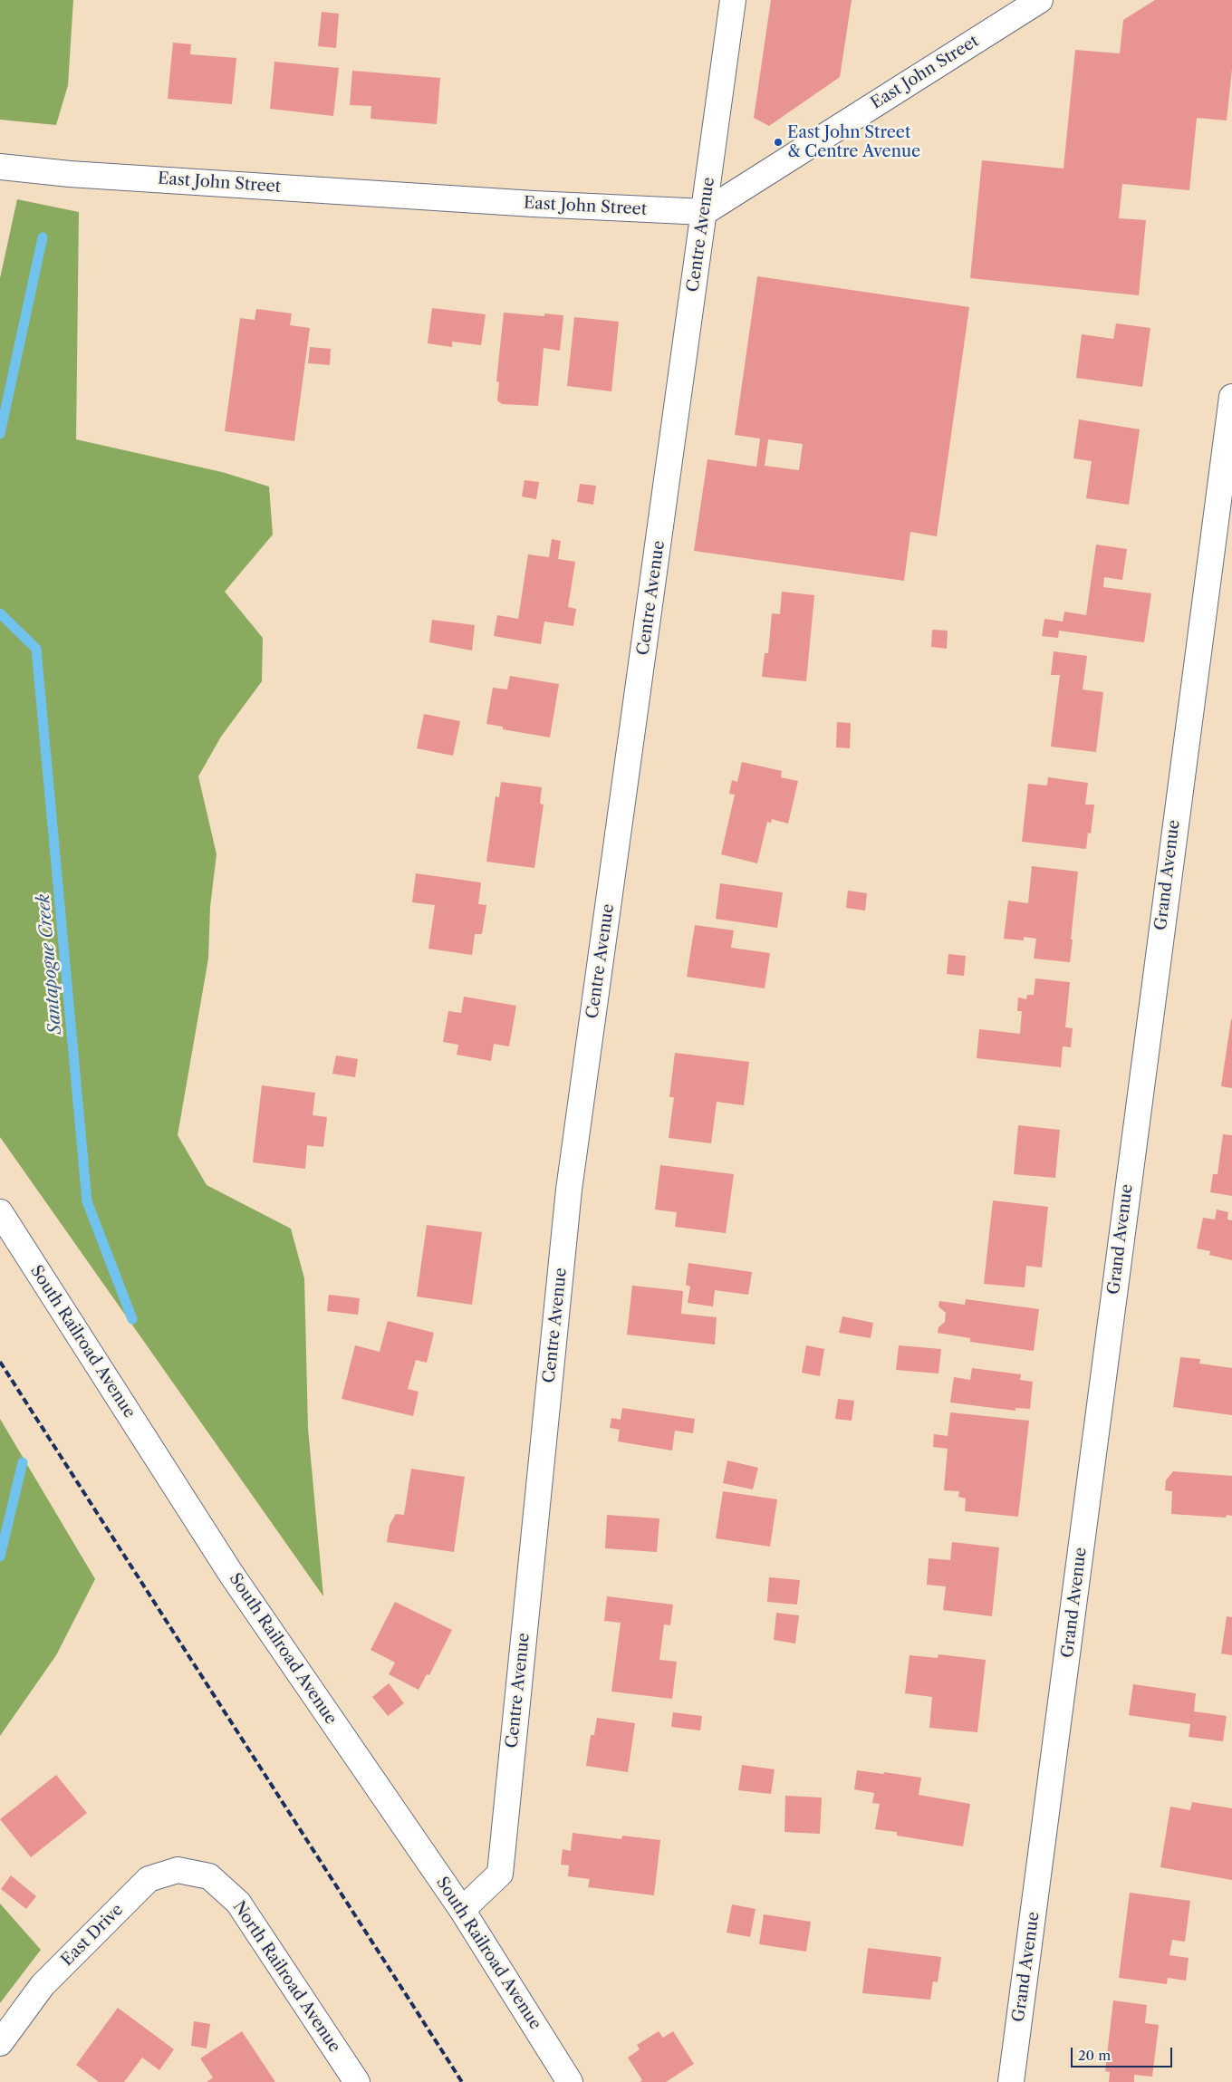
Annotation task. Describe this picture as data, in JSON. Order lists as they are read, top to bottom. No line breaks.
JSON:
{"streets":{"street":["East John Street","Centre Avenue","Grand Avenue","South Railroad Avenue","East Drive","North Railroad Avenue"]},"crossings":[["East John Street","Centre Avenue"],["Centre Avenue","South Railroad Avenue"],["East Drive","North Railroad Avenue"]],"water":["Santapogue Creek"],"places":["East John Street & Centre Avenue"],"scale_bar":"20 m"}
